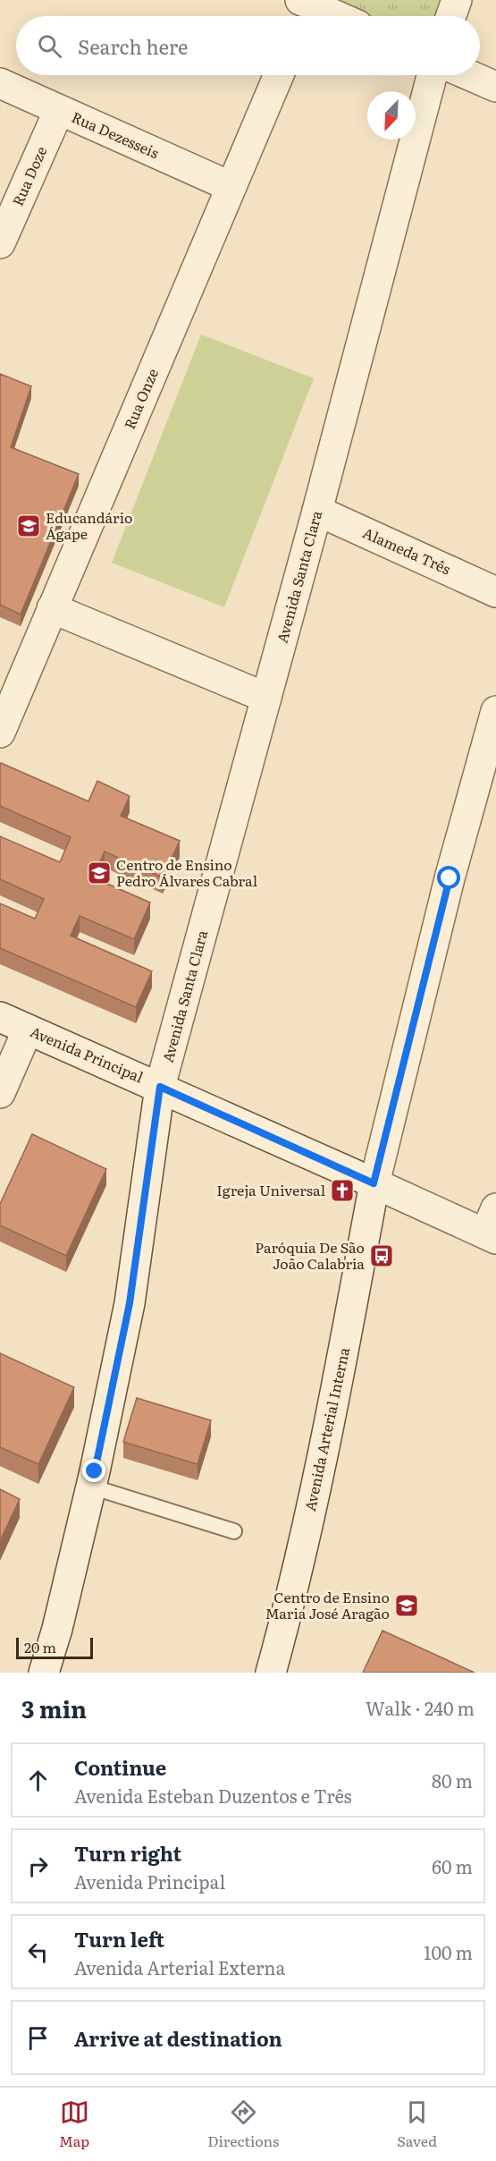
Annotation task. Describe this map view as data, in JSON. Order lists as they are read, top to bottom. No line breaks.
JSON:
{"streets":{"street":["Rua Dezesseis","Rua Doze","Rua Onze","Alameda Três","Avenida Santa Clara","Avenida Principal","Avenida Arterial Interna"]},"crossings":[["Rua Dezesseis","Rua Doze"],["Rua Dezesseis","Rua Onze"],["Alameda Três","Avenida Santa Clara"],["Avenida Santa Clara","Avenida Principal"],["Avenida Principal","Avenida Arterial Interna"]],"places":{"school or university":["Educandário Ágape","Centro de Ensino Pedro Álvares Cabral","Centro de Ensino Maria José Aragão"],"church":["Igreja Universal"],"bus stop":["Paróquia De São João Calabria"]},"scale_bar":"20 m","north":"bottom left","page":{"search":"Search here","scale":"20 m","heading":["3 min","Walk · 240 m"],"list":[["Continue","Avenida Esteban Duzentos e Três","80 m"],["Turn right","Avenida Principal","60 m"],["Turn left","Avenida Arterial Externa","100 m"],"Arrive at destination"],"nav":["Map","Directions","Saved"]}}
